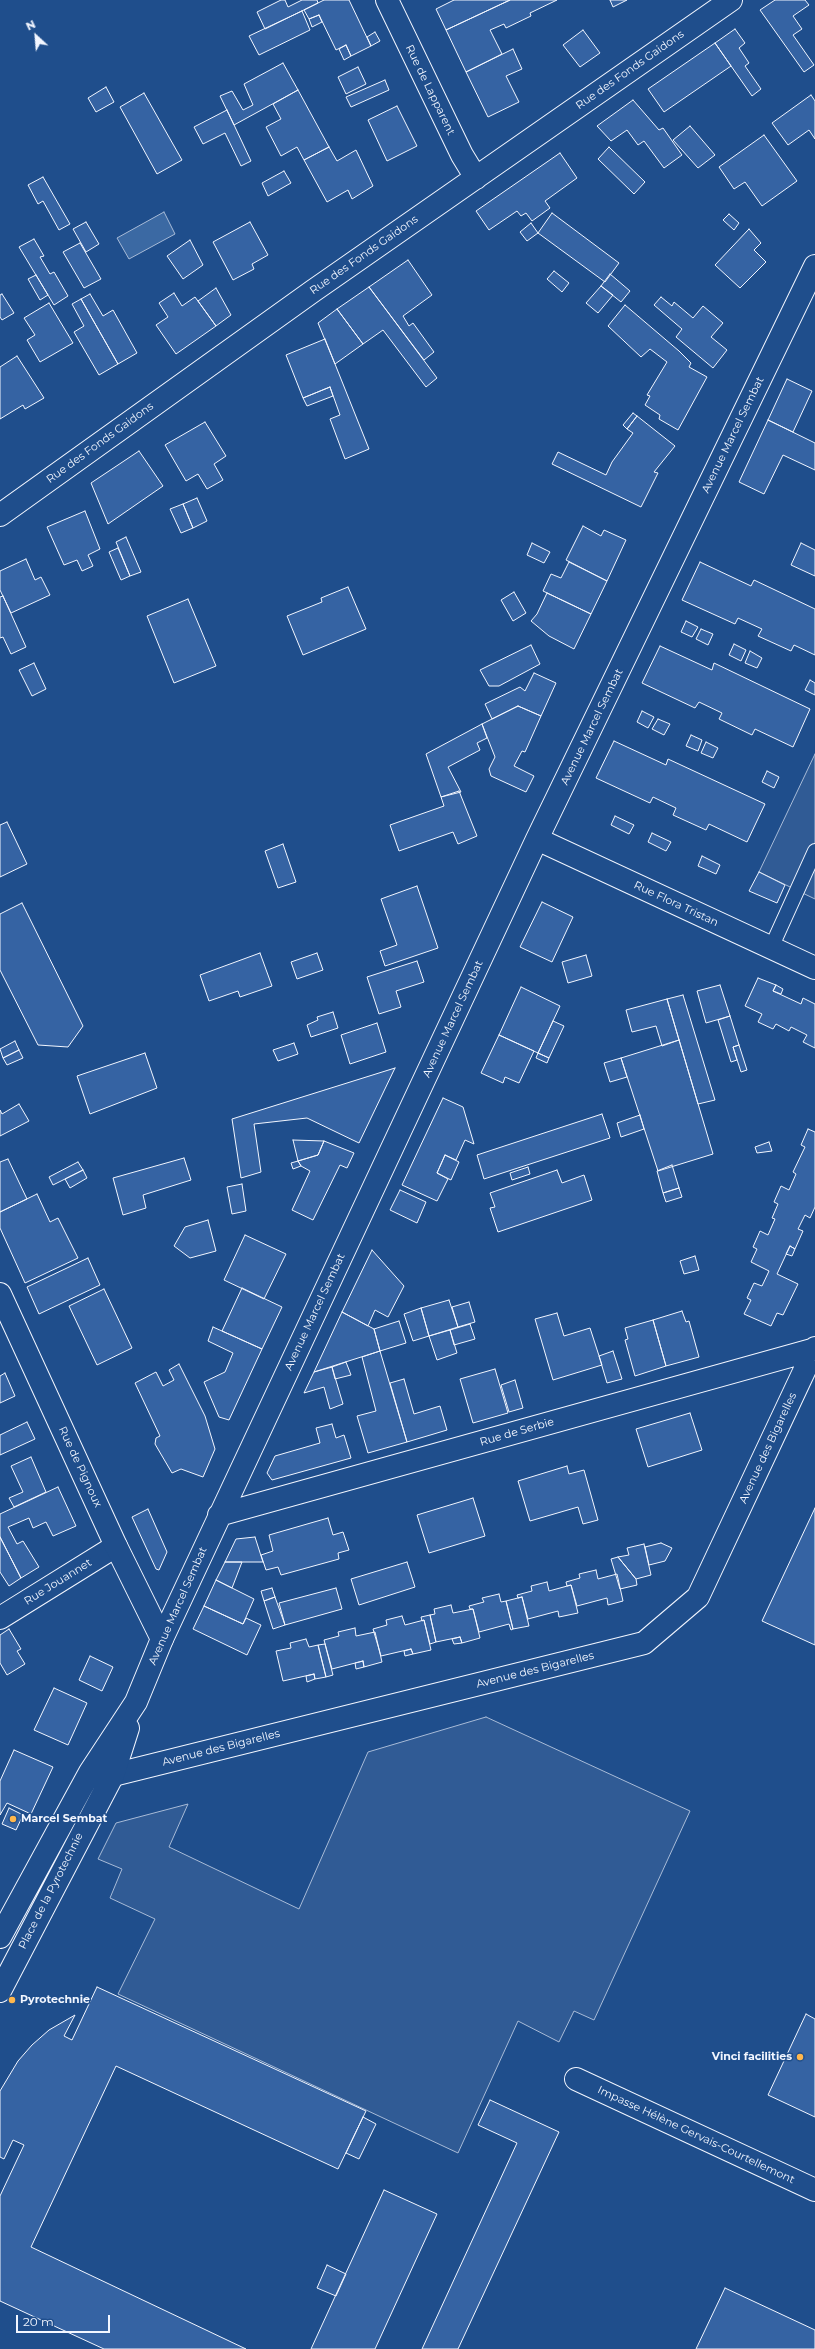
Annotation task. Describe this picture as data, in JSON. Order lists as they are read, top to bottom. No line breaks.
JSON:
{"streets":{"street":["Rue des Fonds Gaidons","Rue de Lapparent","Avenue Marcel Sembat","Rue Flora Tristan","Rue de Serbie","Avenue des Bigarelles","Rue de Pignoux","Rue Jouannet","Place de la Pyrotechnie","Impasse Hélène Gervais-Courtellemont"]},"crossings":[["Rue des Fonds Gaidons","Rue de Lapparent"],["Avenue Marcel Sembat","Rue Flora Tristan"],["Avenue Marcel Sembat","Rue de Serbie"],["Avenue Marcel Sembat","Avenue des Bigarelles"],["Avenue Marcel Sembat","Rue de Pignoux"],["Avenue Marcel Sembat","Place de la Pyrotechnie"],["Rue de Serbie","Avenue des Bigarelles"],["Avenue des Bigarelles","Place de la Pyrotechnie"],["Rue de Pignoux","Rue Jouannet"]],"places":["Marcel Sembat","Pyrotechnie","Vinci facilities"],"scale_bar":"20 m","north":"top left"}
